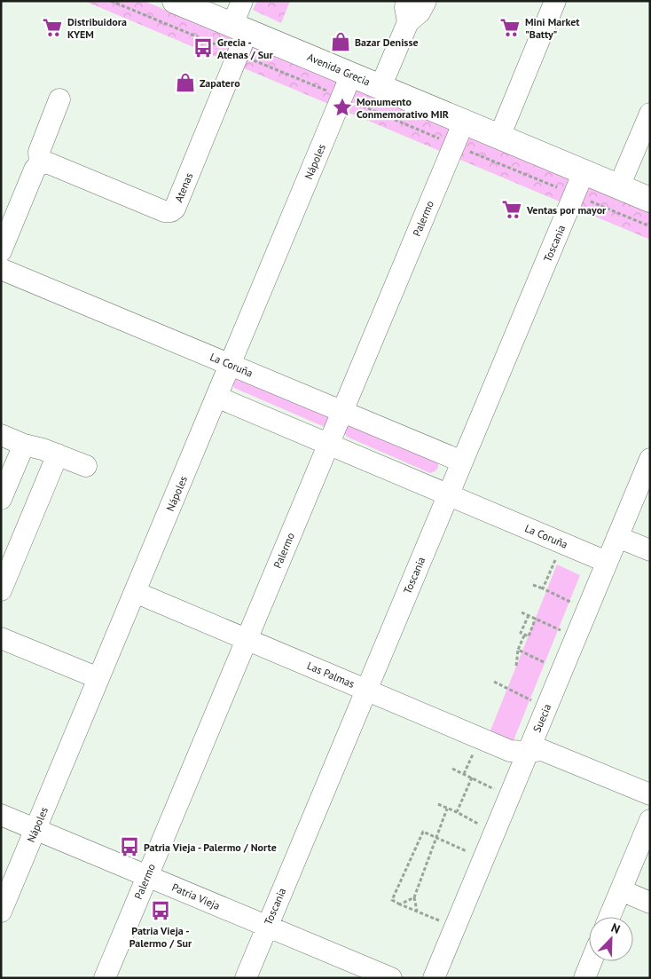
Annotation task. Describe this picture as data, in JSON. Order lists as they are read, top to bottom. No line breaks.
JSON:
{"streets":{"main road":["Avenida Grecia"],"street":["Nápoles","Atenas","Palermo","Toscania","La Coruña","Las Palmas","Suecia","Patria Vieja"]},"crossings":[["Avenida Grecia","Nápoles"],["Avenida Grecia","Atenas"],["Avenida Grecia","Palermo"],["Avenida Grecia","Toscania"],["Nápoles","La Coruña"],["Nápoles","Las Palmas"],["Nápoles","Patria Vieja"],["Palermo","La Coruña"],["Palermo","Las Palmas"],["Palermo","Patria Vieja"],["Toscania","La Coruña"],["Toscania","Las Palmas"],["Toscania","Patria Vieja"],["La Coruña","Suecia"],["Las Palmas","Suecia"]],"places":{"supermarket":["Distribuidora KYEM","Mini Market \"Batty\"","Ventas por mayor"],"shop":["Bazar Denisse","Zapatero"],"bus stop":["Grecia - Atenas / Sur","Patria Vieja - Palermo / Norte","Patria Vieja - Palermo / Sur"],"place":["Monumento Conmemorativo MIR"]},"north":"top right"}
